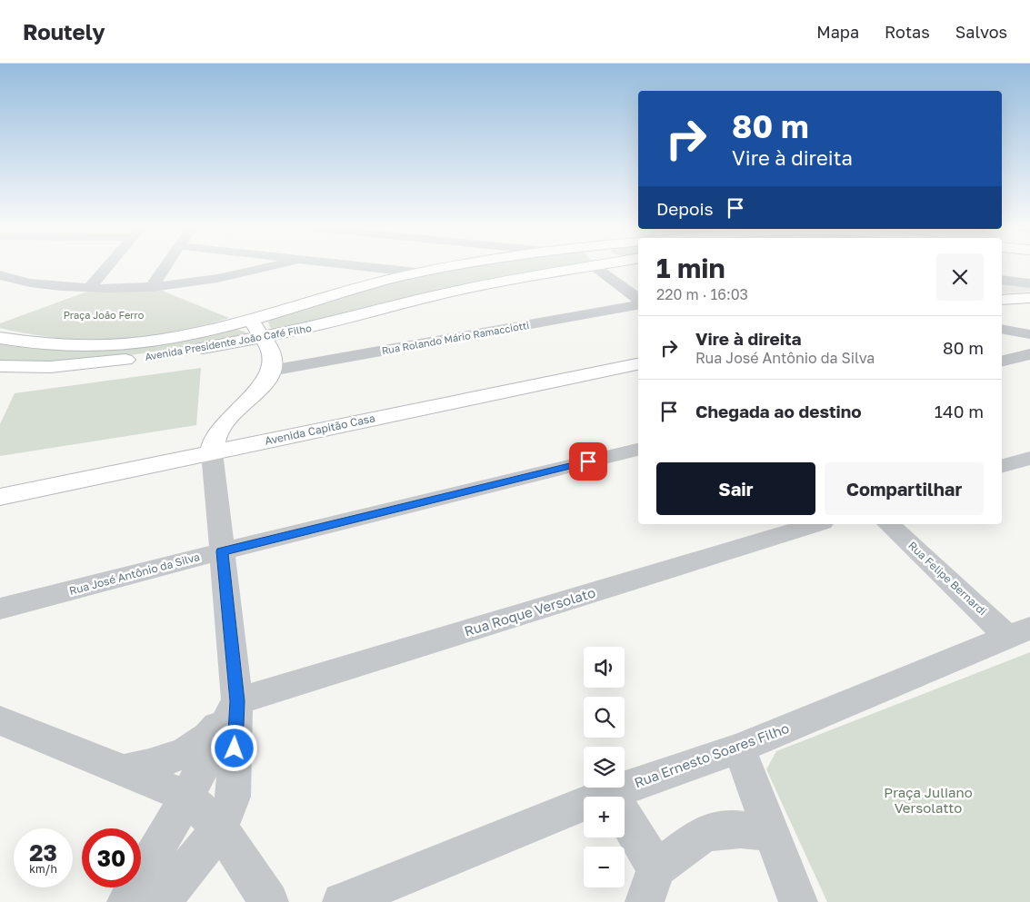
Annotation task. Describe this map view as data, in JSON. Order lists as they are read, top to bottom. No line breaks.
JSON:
{"streets":{"main road":["Avenida Presidente João Café Filho","Avenida Capitão Casa"],"street":["Rua Rolando Mário Ramacciotti","Rua José Antônio da Silva","Rua Felipe Bernardi","Rua Roque Versolato","Rua Ernesto Soares Filho"]},"crossings":[["Rua Felipe Bernardi","Rua Ernesto Soares Filho"]],"parks":["Praça João Ferro","Praça Juliano Versolatto"],"page":{"header":"Routely","nav":["Mapa","Rotas","Salvos"],"turn":["80 m","Vire à direita"],"then":"Depois","heading":["1 min","220 m · 16:03"],"list":[{"name":"Vire à direita","note":"Rua José Antônio da Silva","value":"80 m"},{"name":"Chegada ao destino","value":"140 m"}],"buttons":["Sair","Compartilhar"],"map_buttons":["+","−"],"speed":"23 km/h","limit":"30"}}
